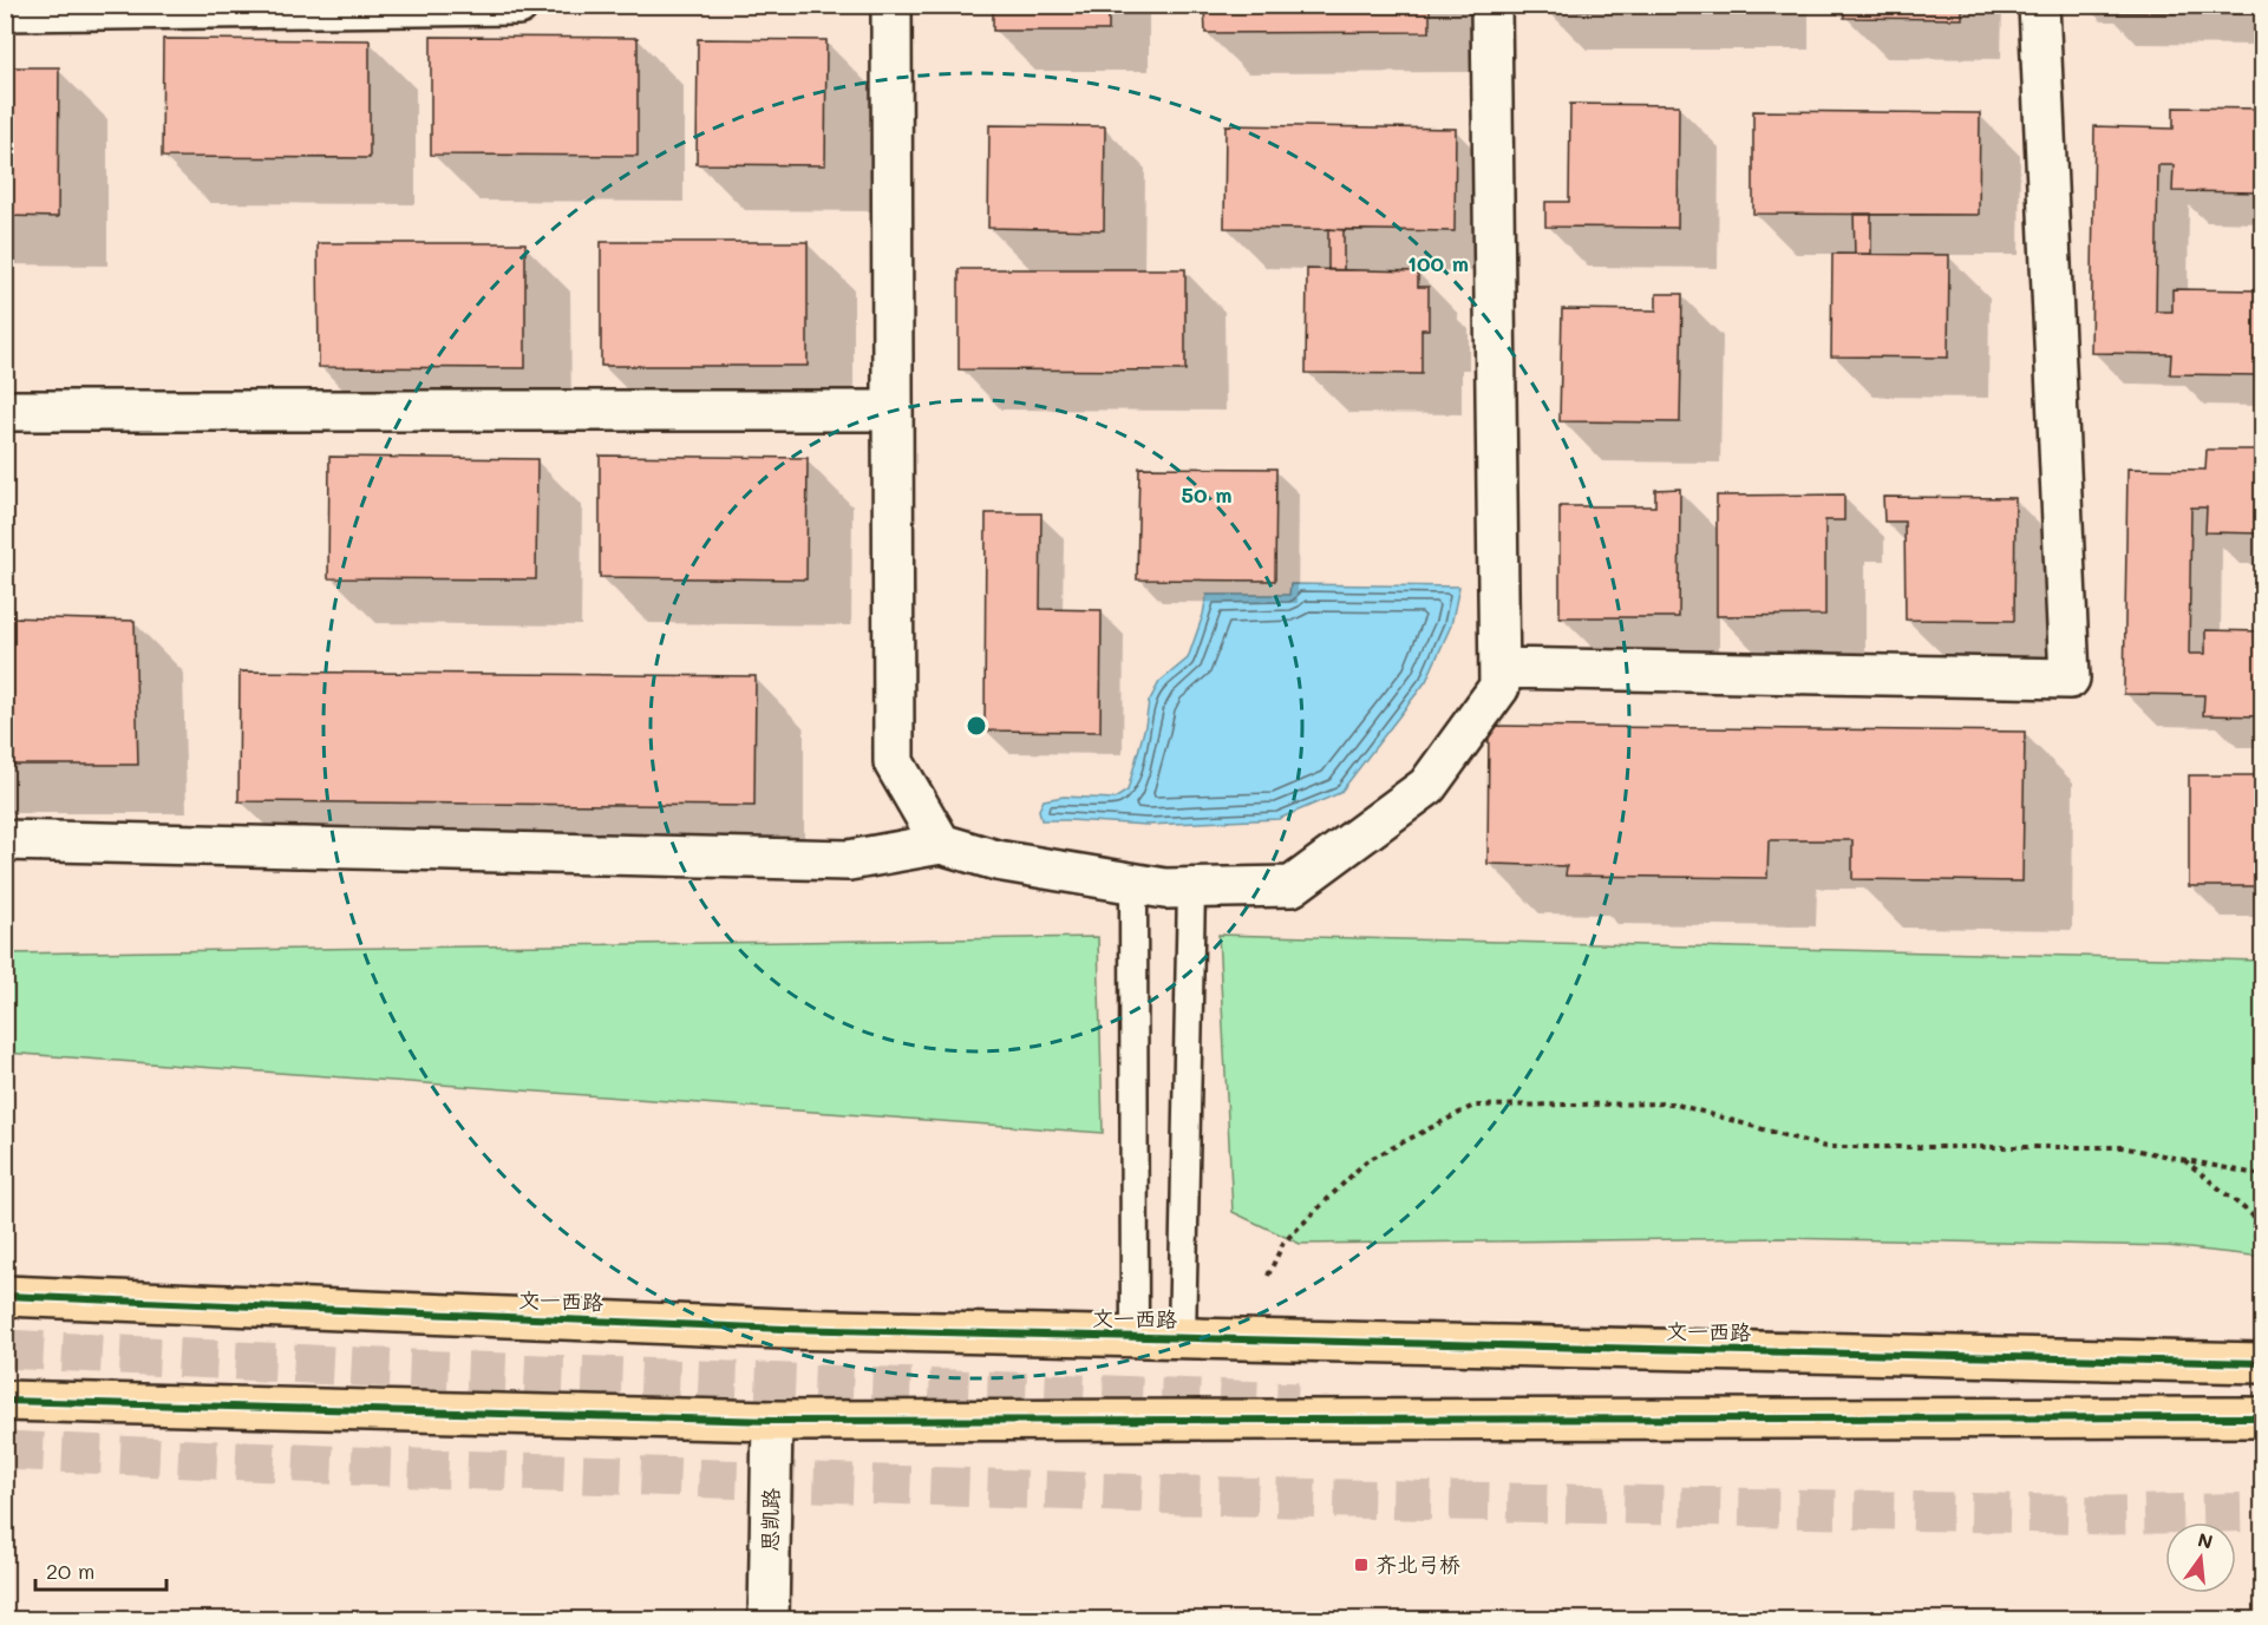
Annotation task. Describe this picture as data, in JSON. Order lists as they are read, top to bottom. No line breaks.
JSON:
{"streets":{"main road":["文一西路"],"street":["思凯路"]},"places":{"transit":["齐北弓桥"]},"scale_bar":"20 m","north":"top","rings":["100 m","50 m"]}
